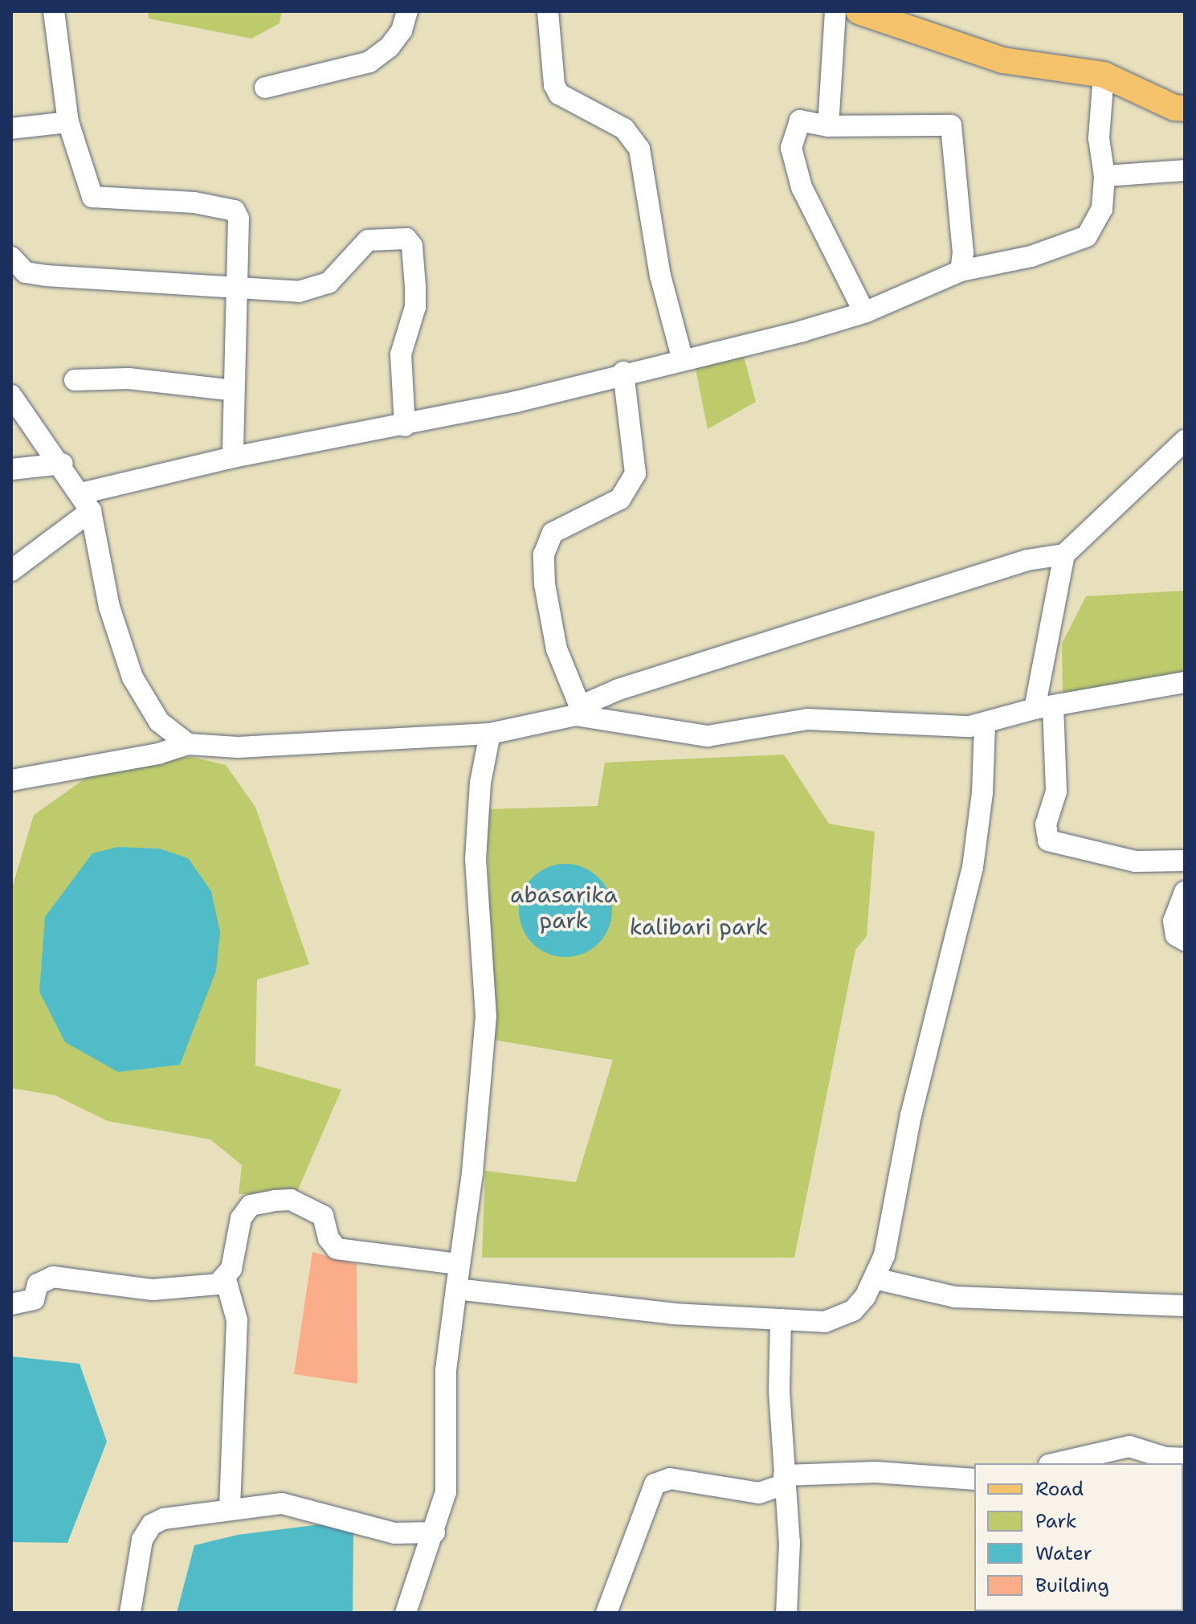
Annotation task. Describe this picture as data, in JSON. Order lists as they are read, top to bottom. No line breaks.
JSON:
{"parks":["abasarika park","kalibari park"],"legend":["Road","Park","Water","Building"]}
